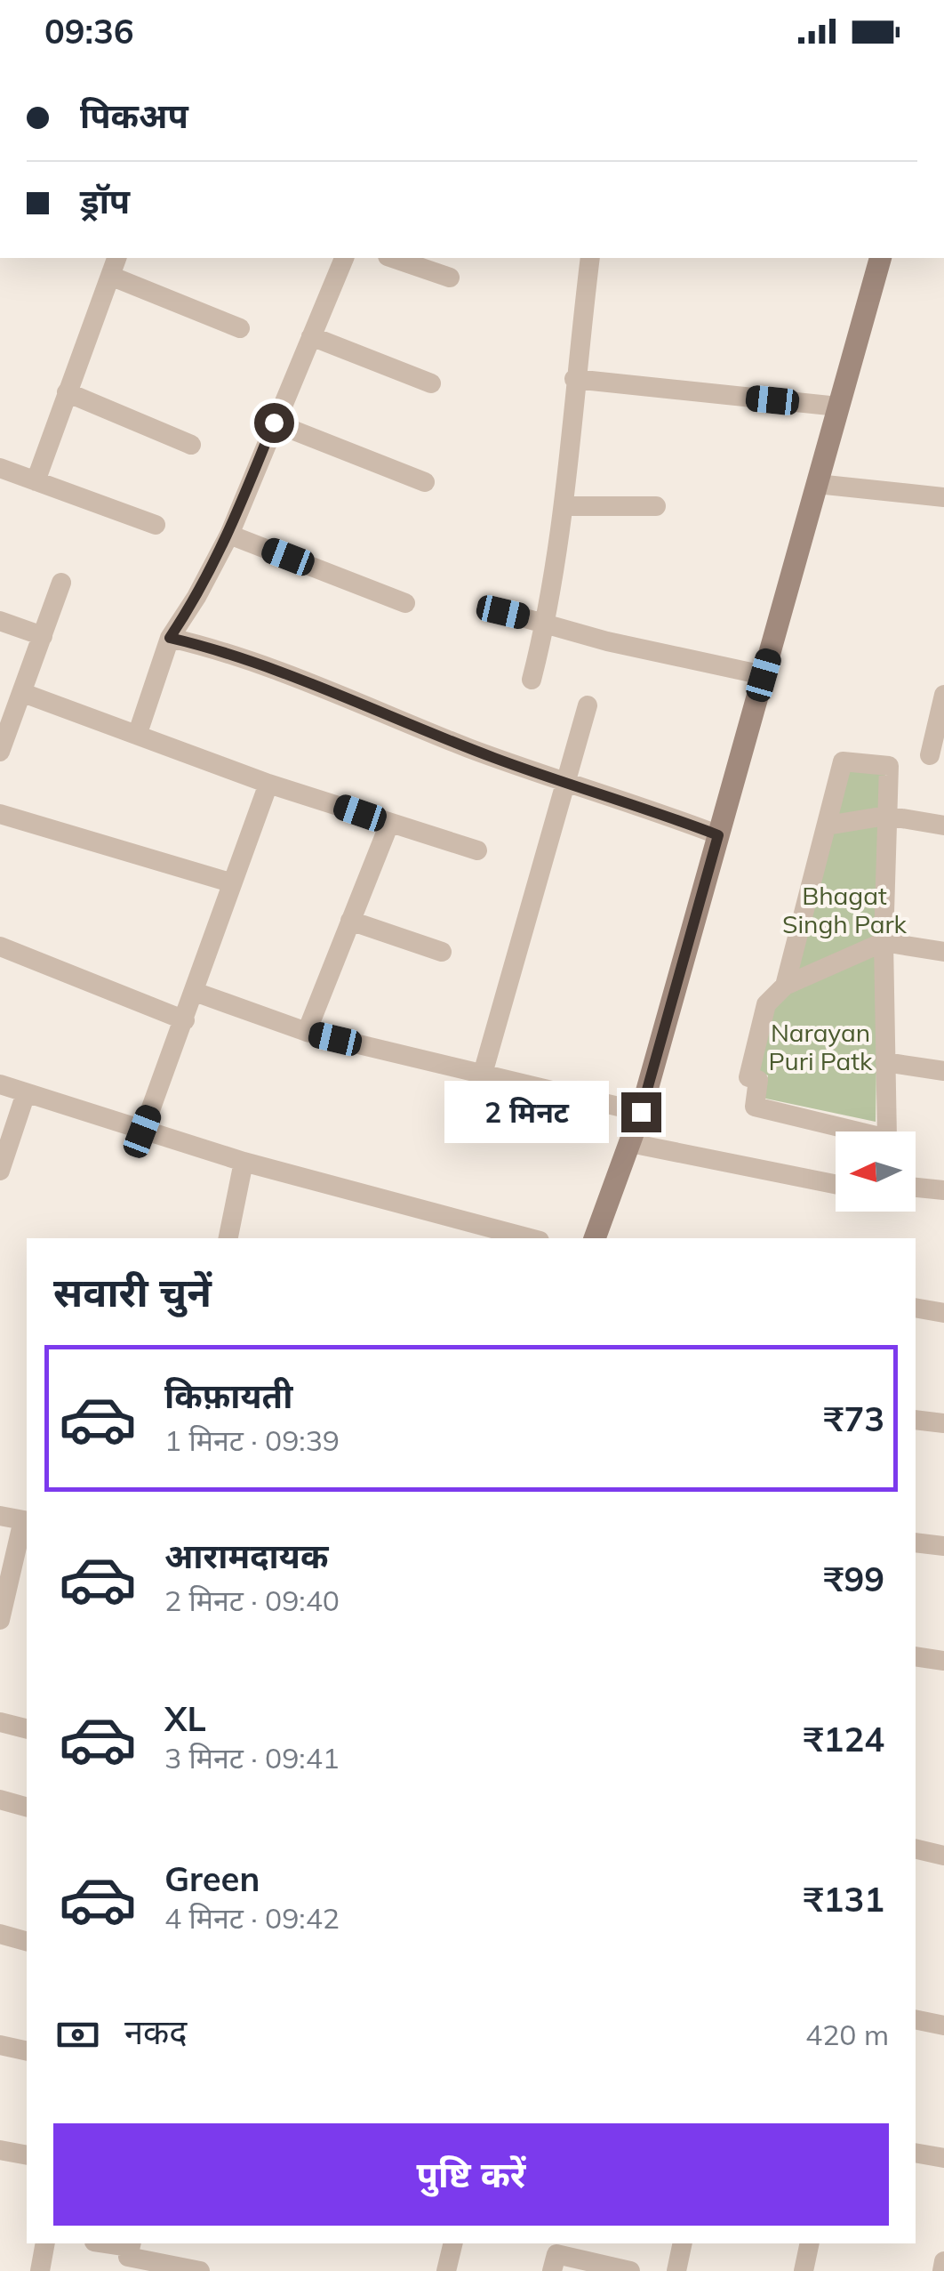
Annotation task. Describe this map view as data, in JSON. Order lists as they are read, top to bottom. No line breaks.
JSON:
{"parks":["Bhagat Singh Park","Narayan Puri Patk"],"north":"left","page":{"status":"09:36","banner":["पिकअप","ड्रॉप"],"bubble":"2 मिनट","heading":"सवारी चुनें","list":[{"name":"किफ़ायती","note":"1 मिनट · 09:39","value":"₹73"},{"name":"आरामदायक","note":"2 मिनट · 09:40","value":"₹99"},{"name":"XL","note":"3 मिनट · 09:41","value":"₹124"},{"name":"Green","note":"4 मिनट · 09:42","value":"₹131"}],"pay":["नकद","420 m"],"buttons":"पुष्टि करें"}}
